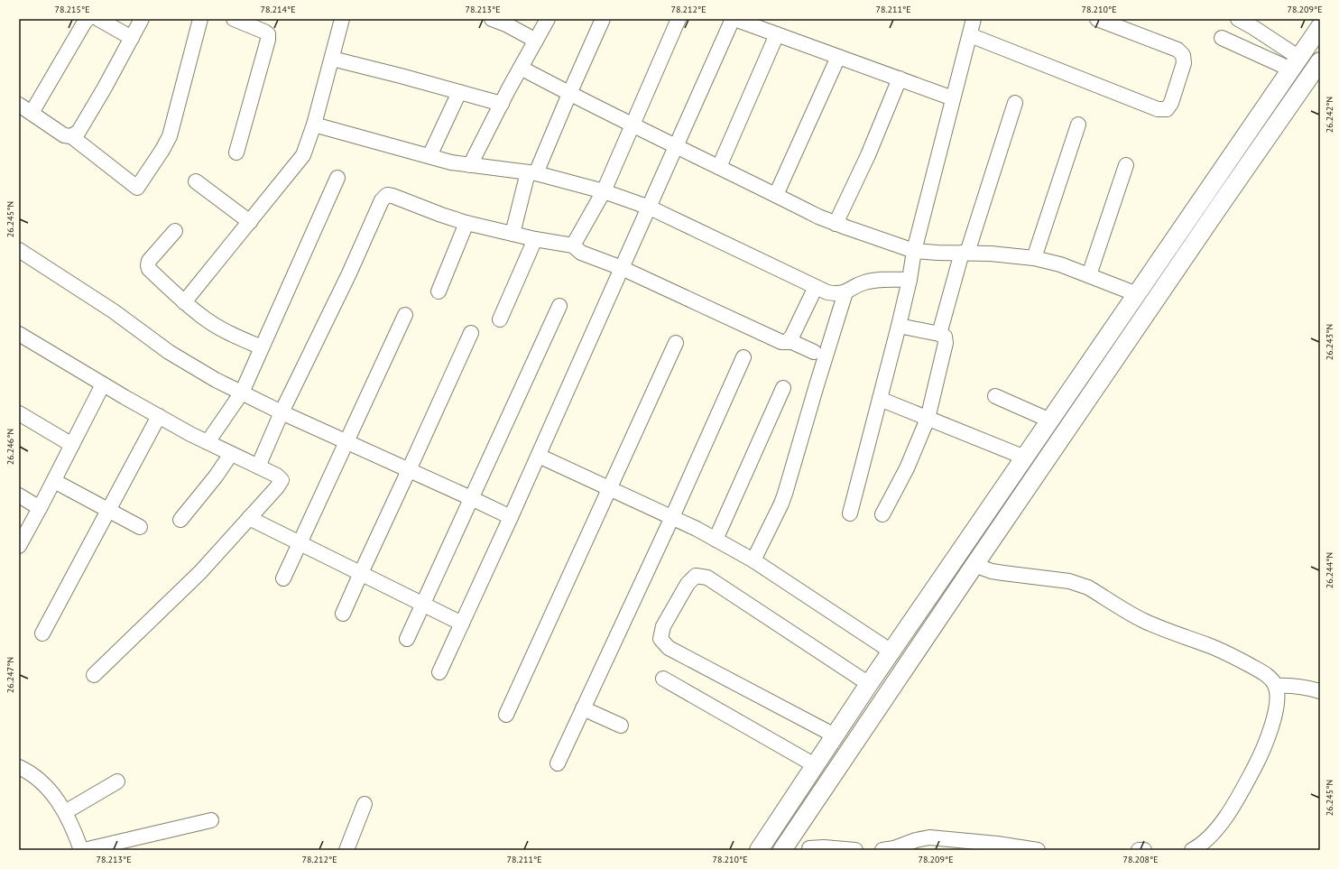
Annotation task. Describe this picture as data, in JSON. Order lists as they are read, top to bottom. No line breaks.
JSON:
{"coordinates":["78.215°E","78.214°E","78.213°E","78.212°E","78.211°E","78.210°E","78.209°E","26.242°N","26.245°N","26.243°N","26.246°N","26.244°N","26.247°N","78.208°E"]}
